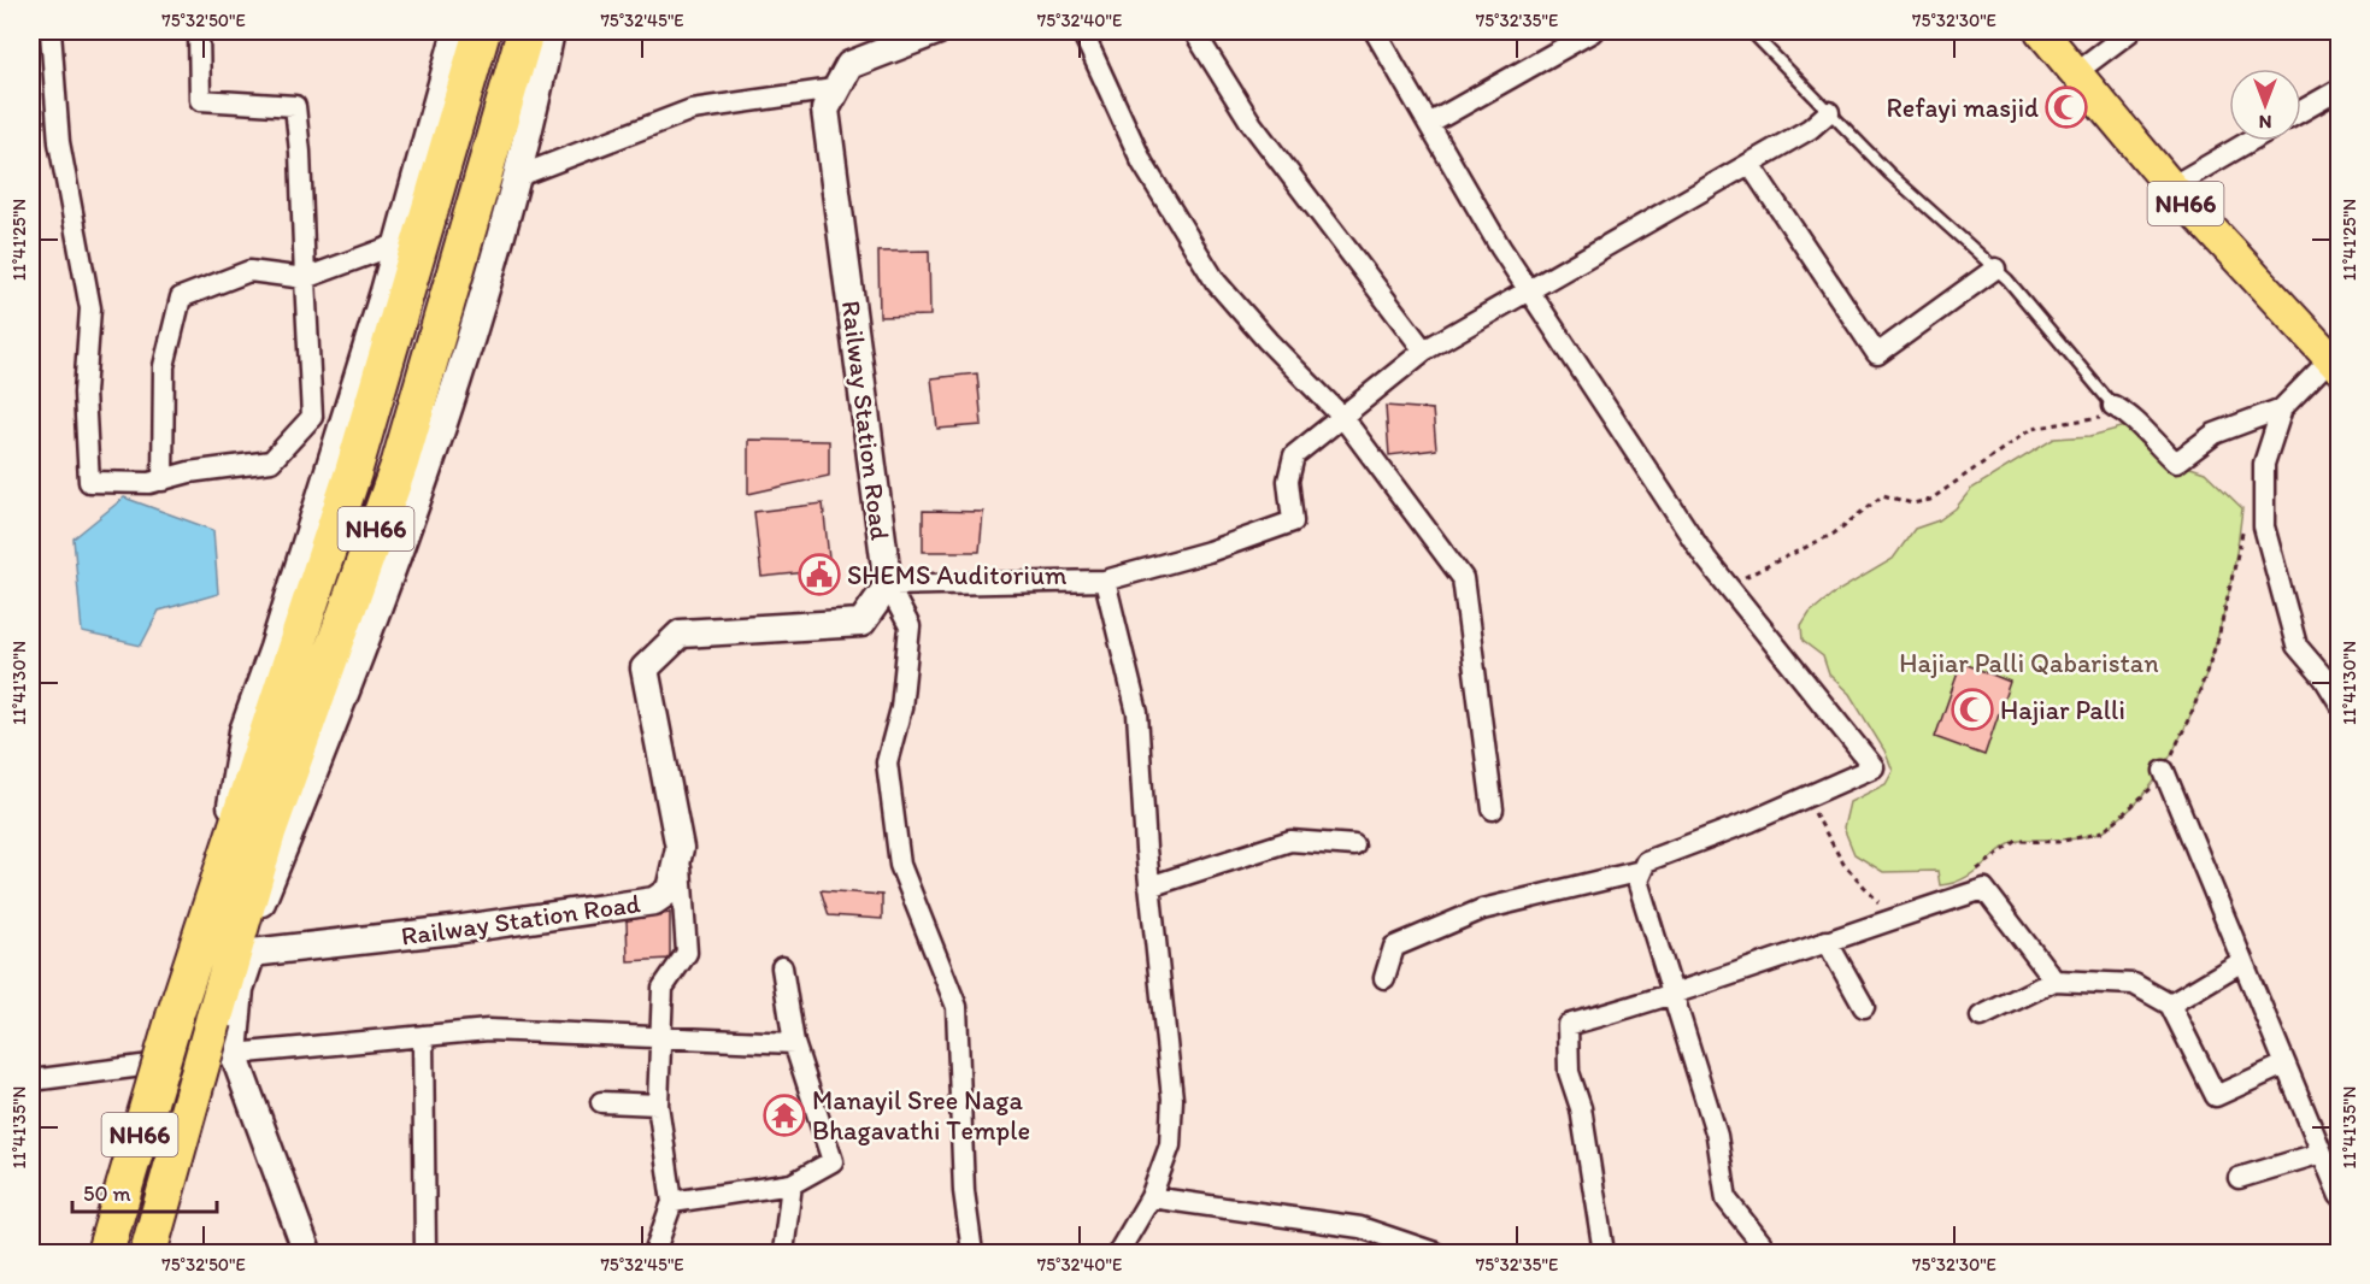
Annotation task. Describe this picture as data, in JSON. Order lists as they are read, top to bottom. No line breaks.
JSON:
{"streets":{"highway":["NH66"],"street":["Railway Station Road"]},"parks":["Hajiar Palli Qabaristan"],"places":{"mosque":["Refayi masjid","Hajiar Palli"],"public building":["SHEMS Auditorium"],"temple":["Manayil Sree Naga Bhagavathi Temple"]},"scale_bar":"50 m","north":"bottom","coordinates":["75°32'50\"E","75°32'45\"E","75°32'40\"E","75°32'35\"E","75°32'30\"E","11°41'25\"N","11°41'30\"N","11°41'35\"N"]}
